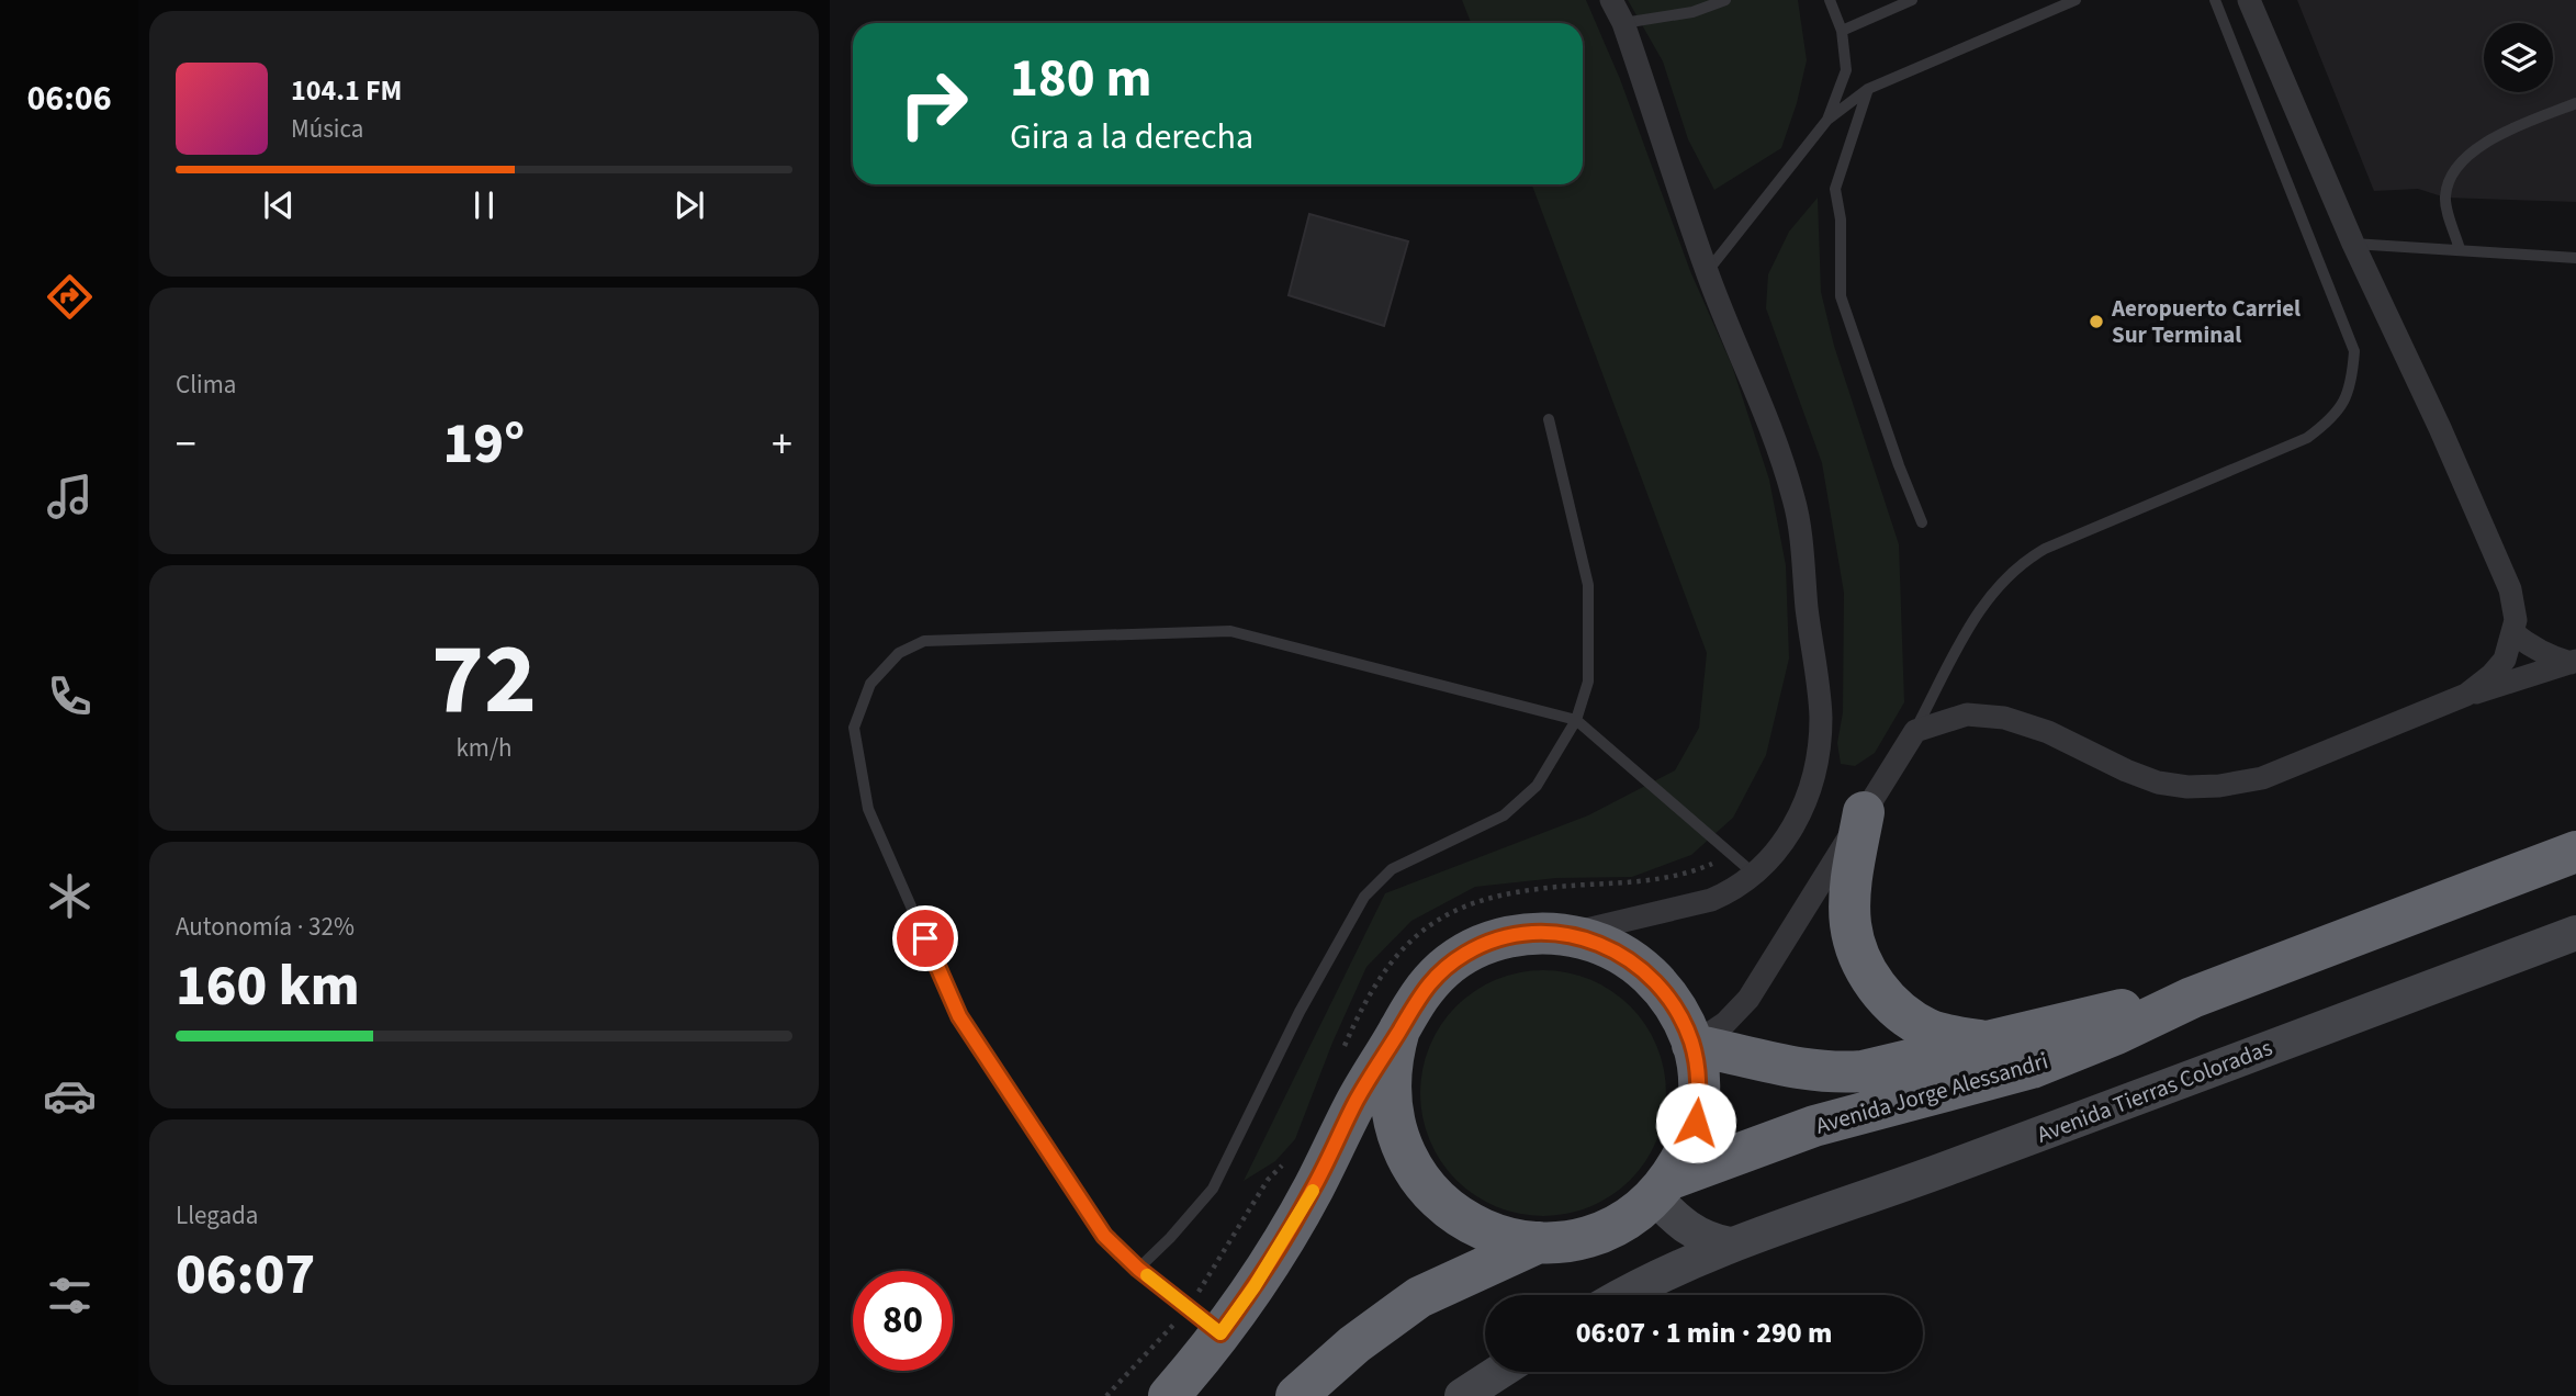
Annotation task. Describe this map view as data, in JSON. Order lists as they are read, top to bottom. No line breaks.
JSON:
{"streets":{"highway":["Avenida Jorge Alessandri"],"street":["Avenida Tierras Coloradas"]},"places":["Aeropuerto Carriel Sur Terminal"],"page":{"tabs":"06:06","turn":["180 m","Gira a la derecha"],"song":["104.1 FM","Música"],"tile":["Clima",["72","km/h"],["Autonomía · 32%","160 km"],["Llegada","06:07"]],"heat":["−","19°","+"],"limit":"80","trip":"06:07 · 1 min · 290 m"}}
